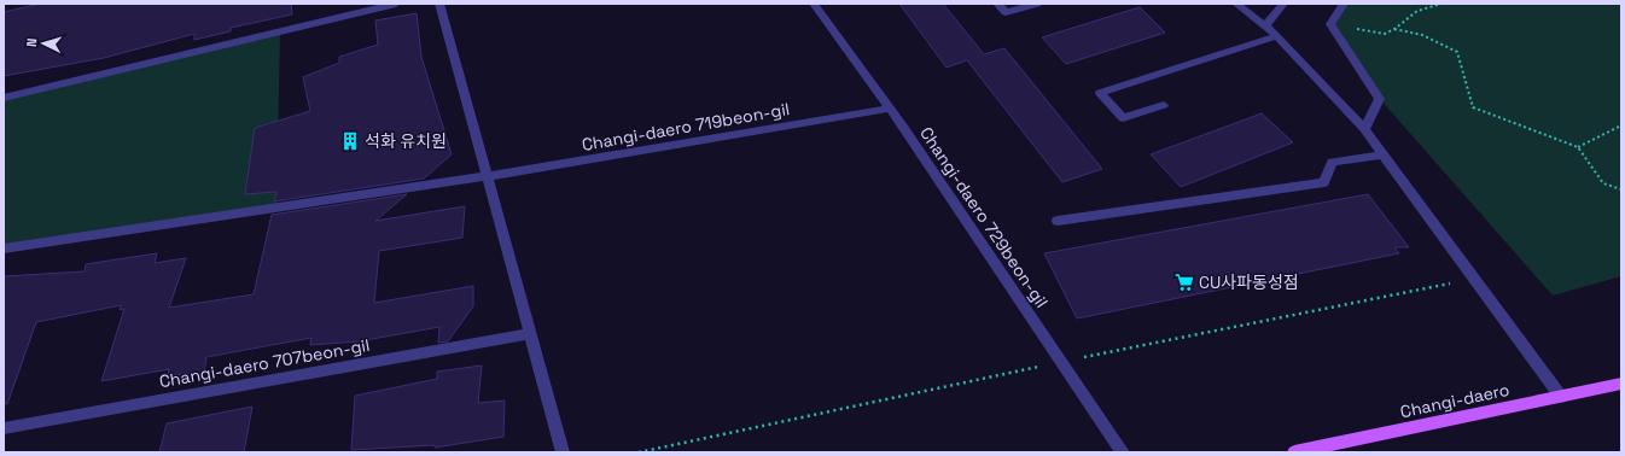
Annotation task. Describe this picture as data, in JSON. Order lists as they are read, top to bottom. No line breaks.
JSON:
{"streets":{"main road":["Changi-daero"],"street":["Changi-daero 719beon-gil","Changi-daero 729beon-gil","Changi-daero 707beon-gil"]},"crossings":[["Changi-daero 719beon-gil","Changi-daero 729beon-gil"]],"places":{"building":["석화 유치원"],"supermarket":["CU사파동성점"]},"north":"left"}
